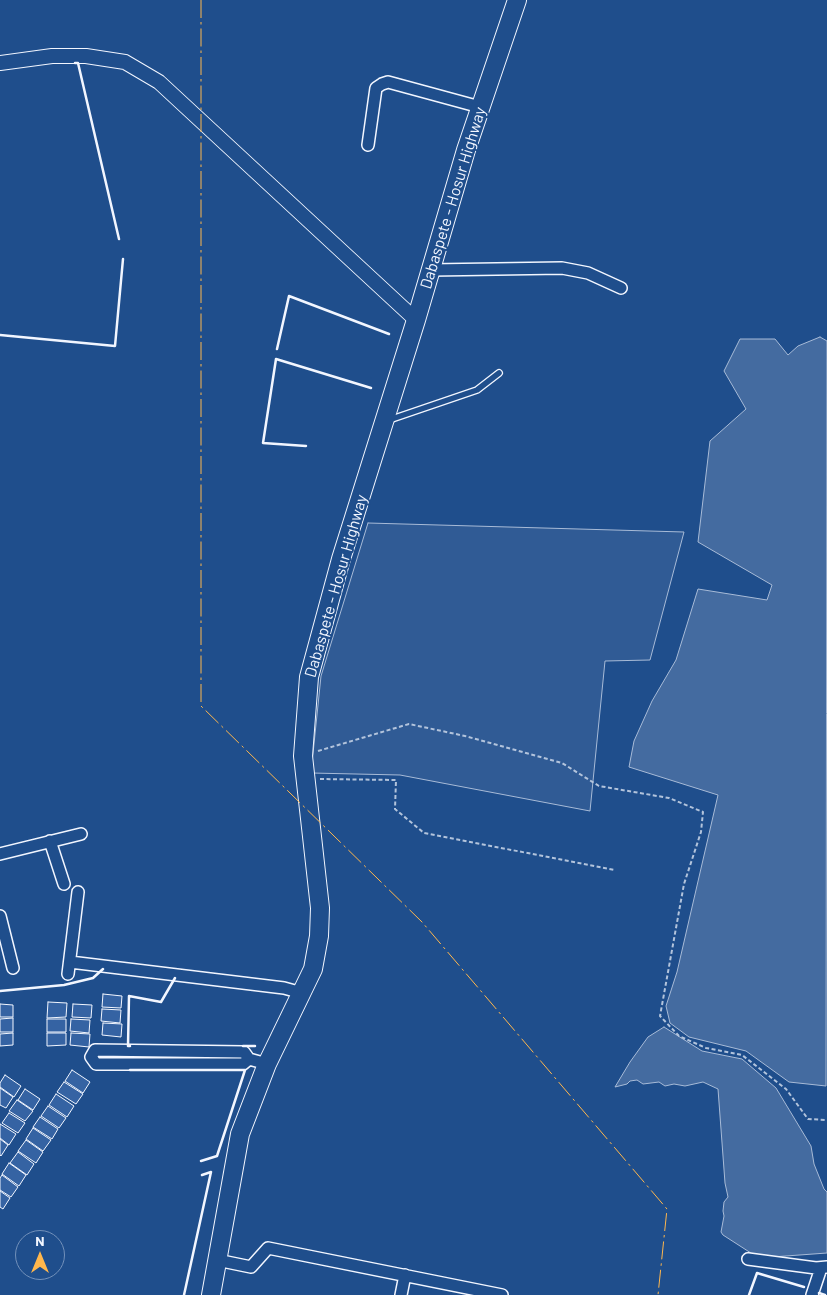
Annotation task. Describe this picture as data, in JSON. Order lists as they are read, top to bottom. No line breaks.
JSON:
{"streets":{"highway":["Dabaspete - Hosur Highway"]},"north":"top"}
